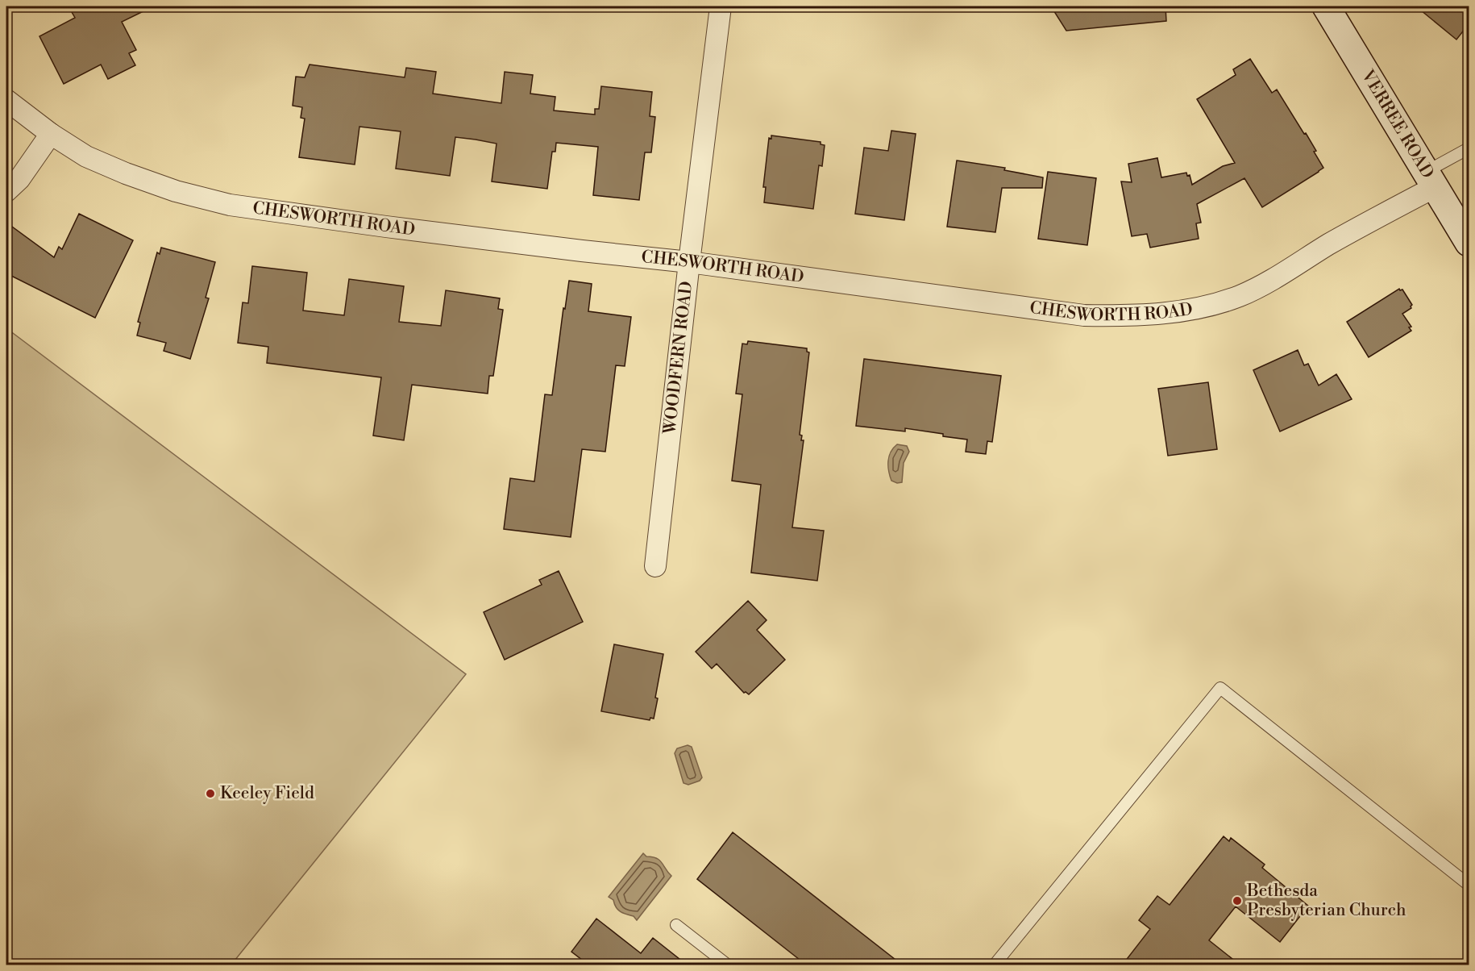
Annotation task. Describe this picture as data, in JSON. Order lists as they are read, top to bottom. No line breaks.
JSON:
{"streets":{"main road":["VERREE ROAD"],"street":["CHESWORTH ROAD","WOODFERN ROAD"]},"crossings":[["VERREE ROAD","CHESWORTH ROAD"],["CHESWORTH ROAD","WOODFERN ROAD"]],"places":["Keeley Field","Bethesda Presbyterian Church"]}
